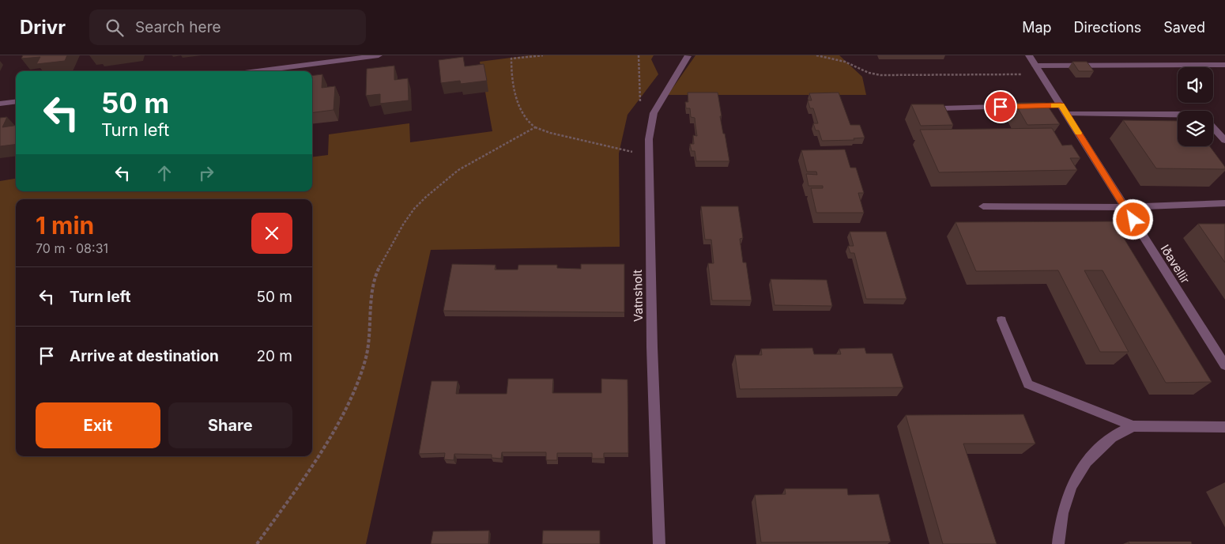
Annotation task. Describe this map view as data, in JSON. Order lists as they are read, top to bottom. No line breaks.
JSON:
{"streets":{"street":["Iðavellir","Vatnsholt"]},"page":{"header":"Drivr","search":"Search here","nav":["Map","Directions","Saved"],"turn":["50 m","Turn left"],"heading":["1 min","70 m · 08:31"],"list":[{"name":"Turn left","value":"50 m"},{"name":"Arrive at destination","value":"20 m"}],"buttons":["Exit","Share"]}}
